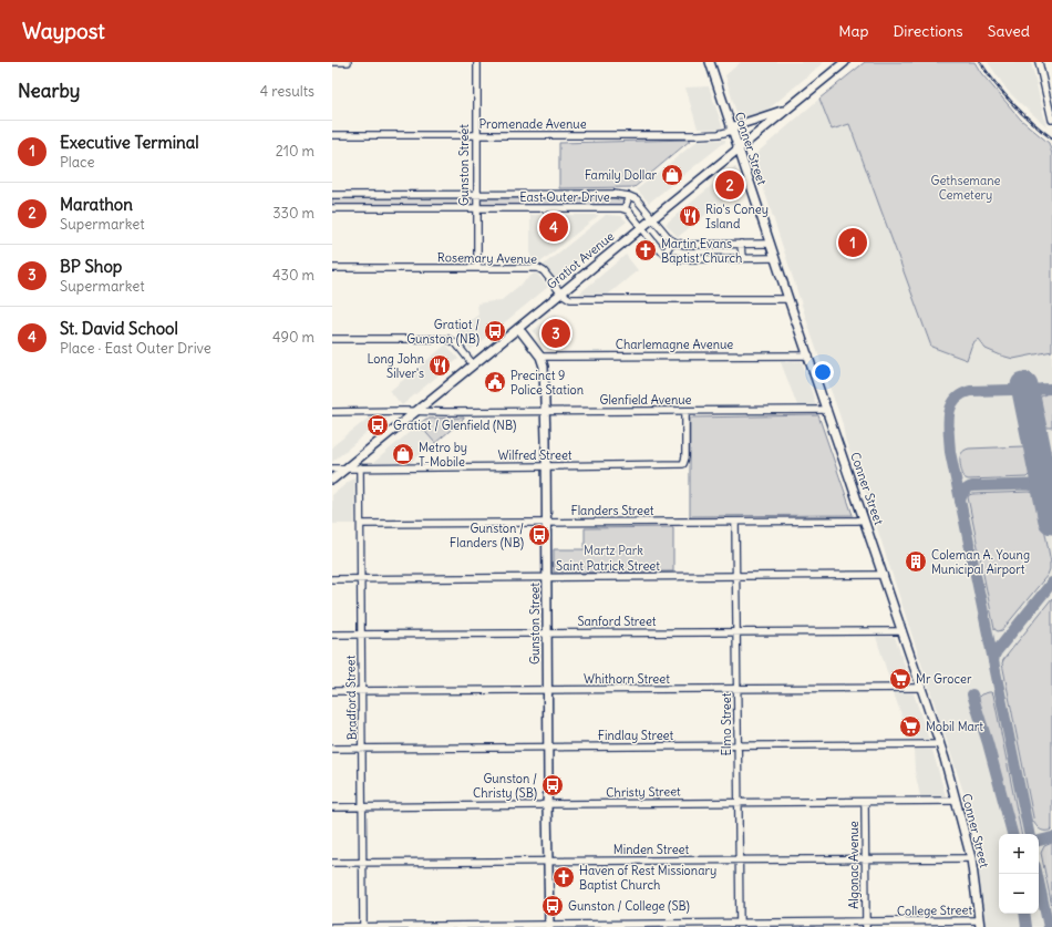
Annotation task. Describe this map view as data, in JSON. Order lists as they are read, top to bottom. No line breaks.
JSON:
{"streets":{"main road":["Conner Street","Gunston Street","Gratiot Avenue"],"street":["Promenade Avenue","East Outer Drive","Rosemary Avenue","Charlemagne Avenue","Glenfield Avenue","Wilfred Street","Flanders Street","Saint Patrick Street","Sanford Street","Whithorn Street","Bradford Street","Elmo Street","Findlay Street","Christy Street","Minden Street","Algonac Avenue","College Street"]},"crossings":[["Promenade Avenue","Conner Street"],["Promenade Avenue","Gunston Street"],["Conner Street","Gratiot Avenue"],["Conner Street","Charlemagne Avenue"],["Conner Street","Glenfield Avenue"],["Conner Street","Flanders Street"],["Conner Street","Saint Patrick Street"],["Conner Street","Sanford Street"],["Conner Street","Whithorn Street"],["Conner Street","Findlay Street"],["Conner Street","Christy Street"],["Conner Street","Minden Street"],["Conner Street","College Street"],["Gunston Street","East Outer Drive"],["Gunston Street","Rosemary Avenue"],["Gunston Street","Gratiot Avenue"],["Gunston Street","Charlemagne Avenue"],["Gunston Street","Glenfield Avenue"],["Gunston Street","Wilfred Street"],["Gunston Street","Flanders Street"],["Gunston Street","Saint Patrick Street"],["Gunston Street","Sanford Street"],["Gunston Street","Whithorn Street"],["Gunston Street","Findlay Street"],["Gunston Street","Christy Street"],["Gunston Street","Minden Street"],["Gunston Street","College Street"],["East Outer Drive","Gratiot Avenue"],["Rosemary Avenue","Gratiot Avenue"],["Gratiot Avenue","Glenfield Avenue"],["Gratiot Avenue","Wilfred Street"],["Glenfield Avenue","Wilfred Street"],["Wilfred Street","Bradford Street"],["Flanders Street","Bradford Street"],["Flanders Street","Elmo Street"],["Saint Patrick Street","Bradford Street"],["Saint Patrick Street","Elmo Street"],["Sanford Street","Bradford Street"],["Sanford Street","Elmo Street"],["Whithorn Street","Bradford Street"],["Whithorn Street","Elmo Street"],["Bradford Street","Findlay Street"],["Bradford Street","Christy Street"],["Bradford Street","Minden Street"],["Bradford Street","College Street"],["Elmo Street","Findlay Street"],["Elmo Street","Christy Street"],["Elmo Street","Minden Street"],["Elmo Street","College Street"],["Christy Street","Algonac Avenue"],["Minden Street","Algonac Avenue"],["Algonac Avenue","College Street"]],"parks":["Gethsemane Cemetery","Martz Park"],"places":{"shop":["Family Dollar","Metro by T-Mobile"],"restaurant":["Rio's Coney Island","Long John Silver's"],"church":["Martin Evans Baptist Church","Haven of Rest Missionary Baptist Church"],"bus stop":["Gratiot / Gunston (NB)","Gratiot / Glenfield (NB)","Gunston / Flanders (NB)","Gunston / Christy (SB)","Gunston / College (SB)"],"public building":["Precinct 9 Police Station"],"building":["Coleman A. Young Municipal Airport"],"supermarket":["Mr Grocer","Mobil Mart"]},"page":{"header":"Waypost","nav":["Map","Directions","Saved"],"heading":["Nearby","4 results"],"list":[{"mark":"1","name":"Executive Terminal","note":"Place","value":"210 m"},{"mark":"2","name":"Marathon","note":"Supermarket","value":"330 m"},{"mark":"3","name":"BP Shop","note":"Supermarket","value":"430 m"},{"mark":"4","name":"St. David School","note":"Place · East Outer Drive","value":"490 m"}],"pins":["2","4","1","3"],"map_buttons":["+","−"]}}
